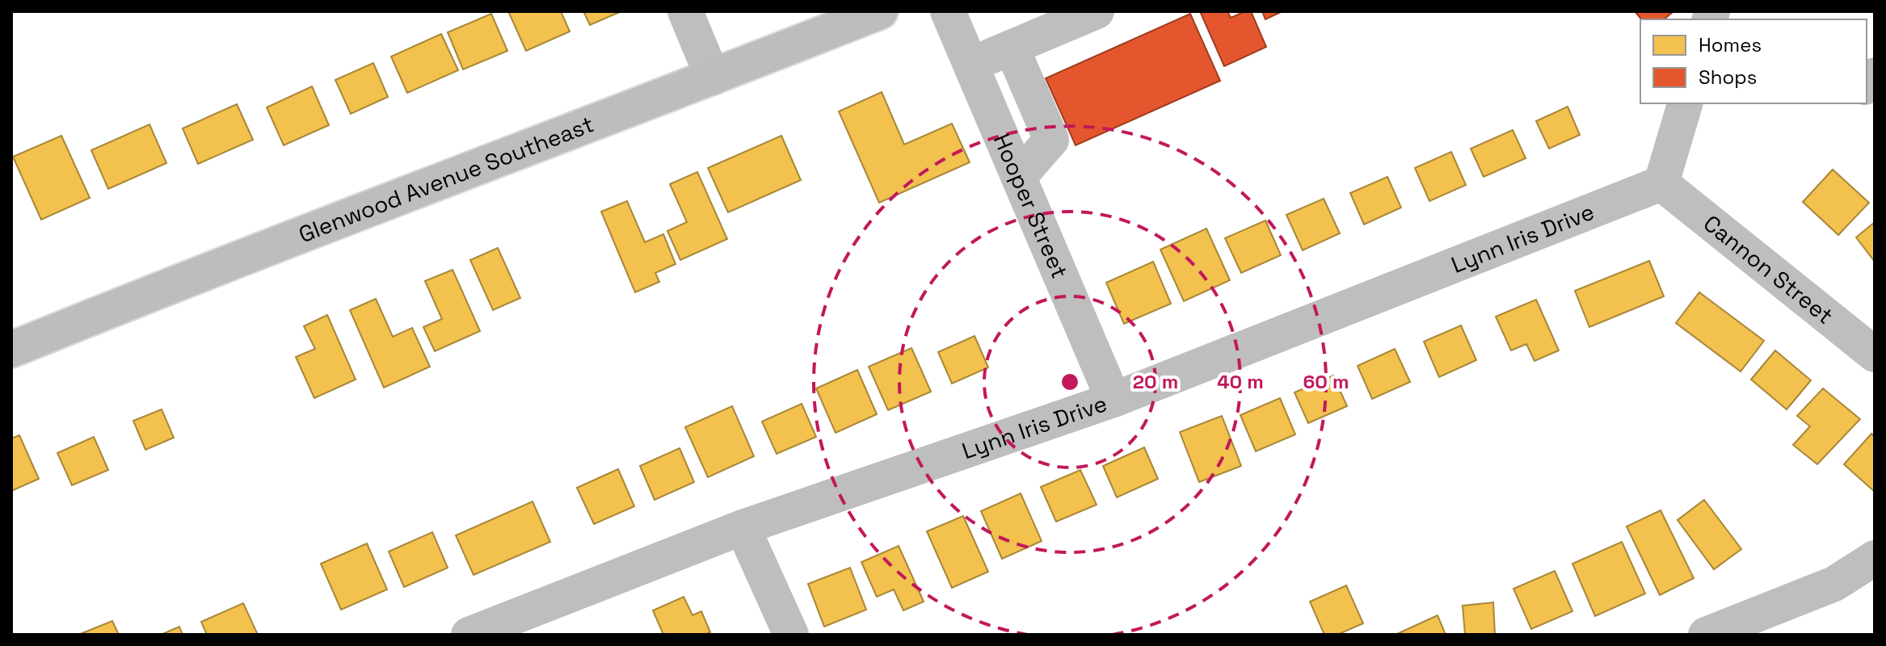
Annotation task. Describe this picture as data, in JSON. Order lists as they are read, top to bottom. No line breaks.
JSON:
{"streets":{"main road":["Glenwood Avenue Southeast"],"street":["Hooper Street","Lynn Iris Drive","Cannon Street"]},"crossings":[["Hooper Street","Lynn Iris Drive"],["Lynn Iris Drive","Cannon Street"]],"legend":["Homes","Shops"],"rings":["20 m","40 m","60 m"]}
